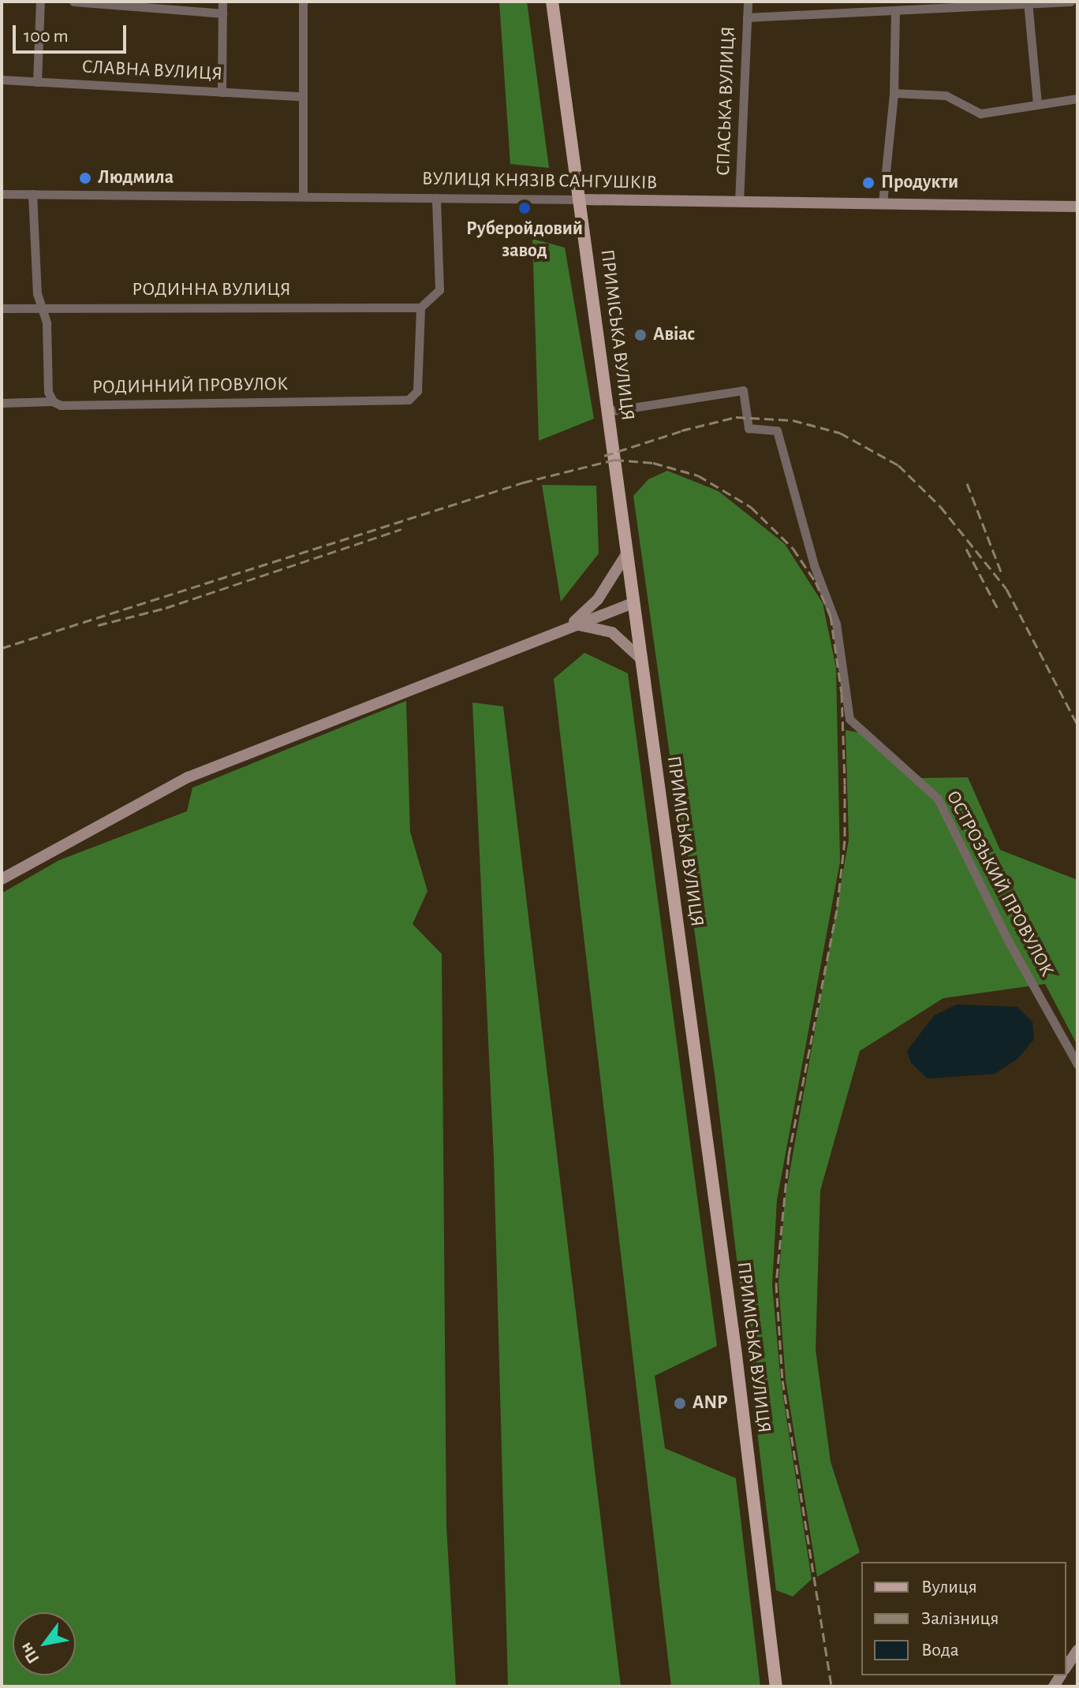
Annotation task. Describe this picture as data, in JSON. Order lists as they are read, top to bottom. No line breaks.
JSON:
{"streets":{"main road":["ВУЛИЦЯ КНЯЗІВ САНГУШКІВ","ПРИМІСЬКА ВУЛИЦЯ"],"street":["СЛАВНА ВУЛИЦЯ","СПАСЬКА ВУЛИЦЯ","РОДИННА ВУЛИЦЯ","РОДИННИЙ ПРОВУЛОК","ОСТРОЗЬКИЙ ПРОВУЛОК"]},"crossings":[["СПАСЬКА ВУЛИЦЯ","ВУЛИЦЯ КНЯЗІВ САНГУШКІВ"],["ВУЛИЦЯ КНЯЗІВ САНГУШКІВ","ПРИМІСЬКА ВУЛИЦЯ"],["РОДИННА ВУЛИЦЯ","РОДИННИЙ ПРОВУЛОК"],["ПРИМІСЬКА ВУЛИЦЯ","ОСТРОЗЬКИЙ ПРОВУЛОК"]],"places":["Людмила","Продукти","Руберойдовий завод","Авіас","ANP"],"legend":["Вулиця","Залізниця","Вода"],"scale_bar":"100 m","north":"bottom left"}
